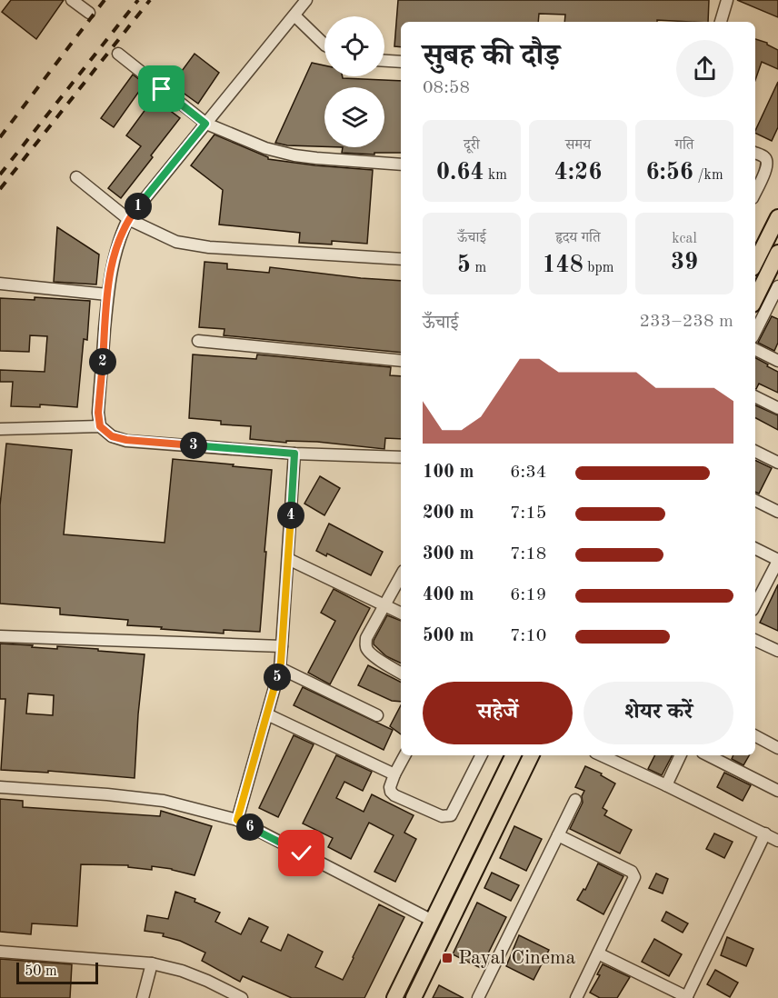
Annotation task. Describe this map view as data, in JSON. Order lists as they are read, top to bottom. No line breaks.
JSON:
{"places":{"transit":["Payal Cinema"]},"scale_bar":"50 m","page":{"heading":["सुबह की दौड़","08:58"],"stats":[["दूरी","0.64 km"],["समय","4:26"],["गति","6:56 /km"],["ऊँचाई","5 m"],["हृदय गति","148 bpm"],["kcal","39"]],"pins":["1","2","3","4","5","6"],"chart":["ऊँचाई","233–238 m"],"list":[{"name":"100 m","note":"6:34"},{"name":"200 m","note":"7:15"},{"name":"300 m","note":"7:18"},{"name":"400 m","note":"6:19"},{"name":"500 m","note":"7:10"}],"buttons":["सहेजें","शेयर करें"],"scale":"50 m"}}
